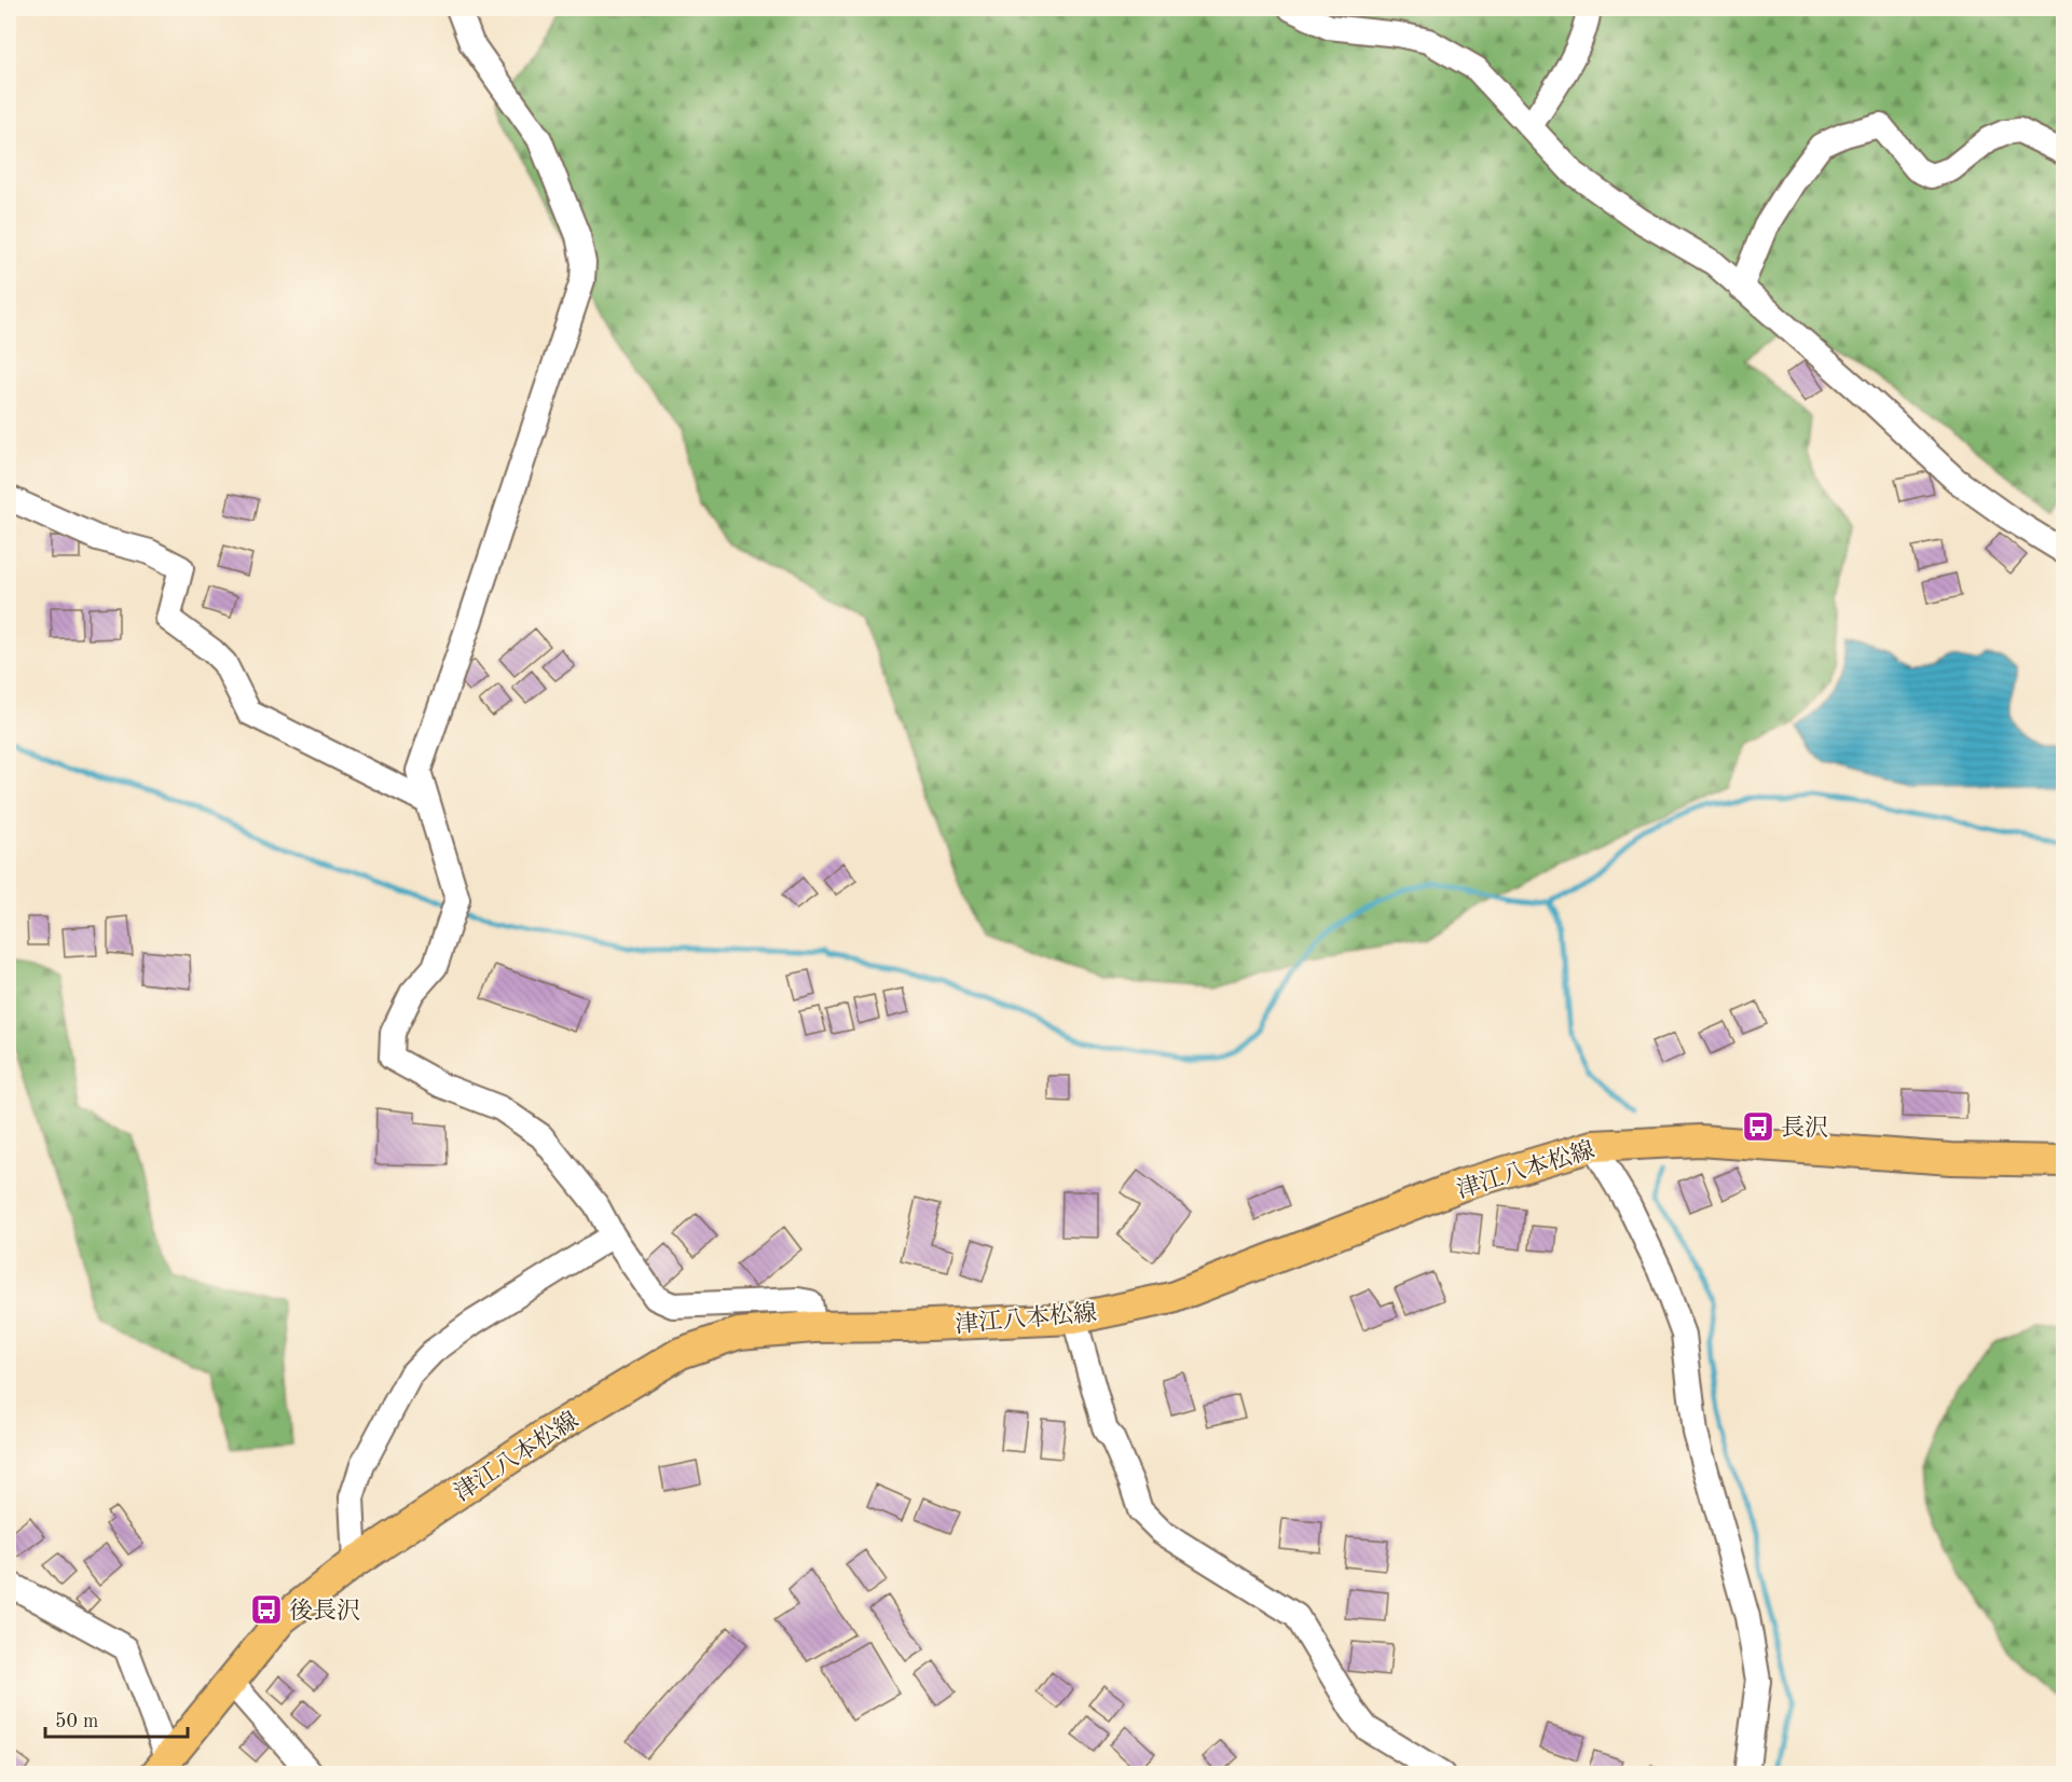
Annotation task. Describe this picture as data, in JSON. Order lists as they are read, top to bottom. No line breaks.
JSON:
{"streets":{"main road":["津江八本松線"]},"places":{"bus stop":["長沢","後長沢"]},"scale_bar":"50 m"}
